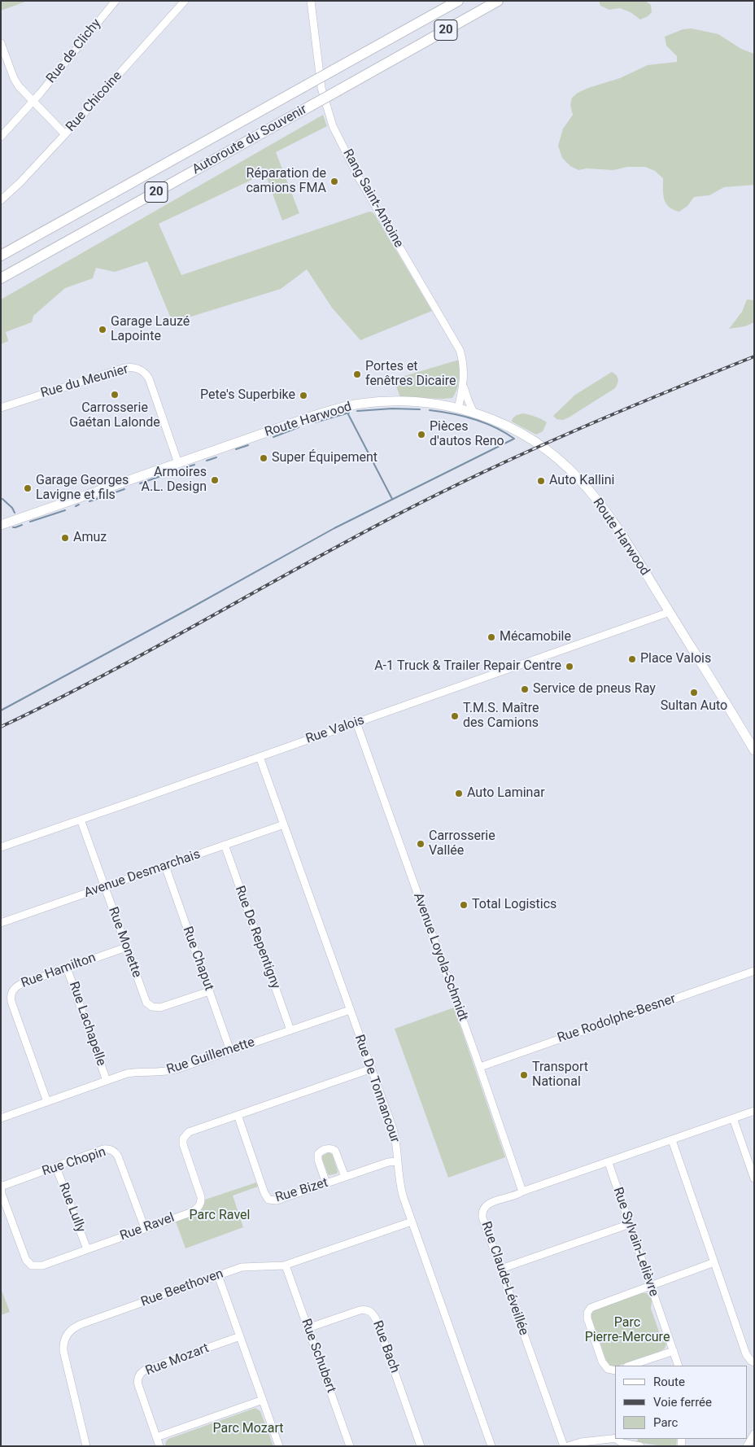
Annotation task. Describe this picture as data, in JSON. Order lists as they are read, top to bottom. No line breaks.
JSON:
{"streets":{"highway":["20","Autoroute du Souvenir"],"main road":["Route Harwood"],"street":["Rue de Clichy","Rue Chicoine","Rang Saint-Antoine","Rue du Meunier","Rue Valois","Avenue Desmarchais","Rue De Repentigny","Rue Monette","Avenue Loyola-Schmidt","Rue Chaput","Rue Hamilton","Rue Rodolphe-Besner","Rue Lachapelle","Rue Guillemette","Rue De Tonnancour","Rue Chopin","Rue Bizet","Rue Lully","Rue Ravel","Rue Sylvain-Lelièvre","Rue Claude-Léveillée","Rue Beethoven","Rue Bach","Rue Schubert","Rue Mozart"]},"crossings":[["Rang Saint-Antoine","Route Harwood"],["Rue du Meunier","Route Harwood"],["Route Harwood","Rue Valois"],["Rue Valois","Rue Monette"],["Rue Valois","Avenue Loyola-Schmidt"],["Rue Valois","Rue De Tonnancour"],["Avenue Desmarchais","Rue De Repentigny"],["Avenue Desmarchais","Rue Monette"],["Avenue Desmarchais","Rue Chaput"],["Avenue Desmarchais","Rue De Tonnancour"],["Rue De Repentigny","Rue Guillemette"],["Rue Monette","Rue Chaput"],["Rue Monette","Rue Hamilton"],["Avenue Loyola-Schmidt","Rue Rodolphe-Besner"],["Avenue Loyola-Schmidt","Rue Claude-Léveillée"],["Rue Chaput","Rue Guillemette"],["Rue Hamilton","Rue Lachapelle"],["Rue Hamilton","Rue Guillemette"],["Rue Lachapelle","Rue Guillemette"],["Rue Guillemette","Rue De Tonnancour"],["Rue De Tonnancour","Rue Bizet"],["Rue De Tonnancour","Rue Ravel"],["Rue De Tonnancour","Rue Beethoven"],["Rue Chopin","Rue Lully"],["Rue Chopin","Rue Ravel"],["Rue Bizet","Rue Ravel"],["Rue Lully","Rue Ravel"],["Rue Sylvain-Lelièvre","Rue Claude-Léveillée"],["Rue Beethoven","Rue Schubert"],["Rue Bach","Rue Schubert"]],"parks":["Parc Ravel","Parc Pierre-Mercure","Parc Mozart"],"places":["Réparation de camions FMA","Garage Lauzé Lapointe","Portes et fenêtres Dicaire","Carrosserie Gaétan Lalonde","Pete's Superbike","Pièces d'autos Reno","Super Équipement","Armoires A.L. Design","Auto Kallini","Garage Georges Lavigne et fils","Amuz","Mécamobile","Place Valois","A-1 Truck & Trailer Repair Centre","Service de pneus Ray","Sultan Auto","T.M.S. Maître des Camions","Auto Laminar","Carrosserie Vallée","Total Logistics","Transport National"],"legend":["Route","Voie ferrée","Parc"]}
